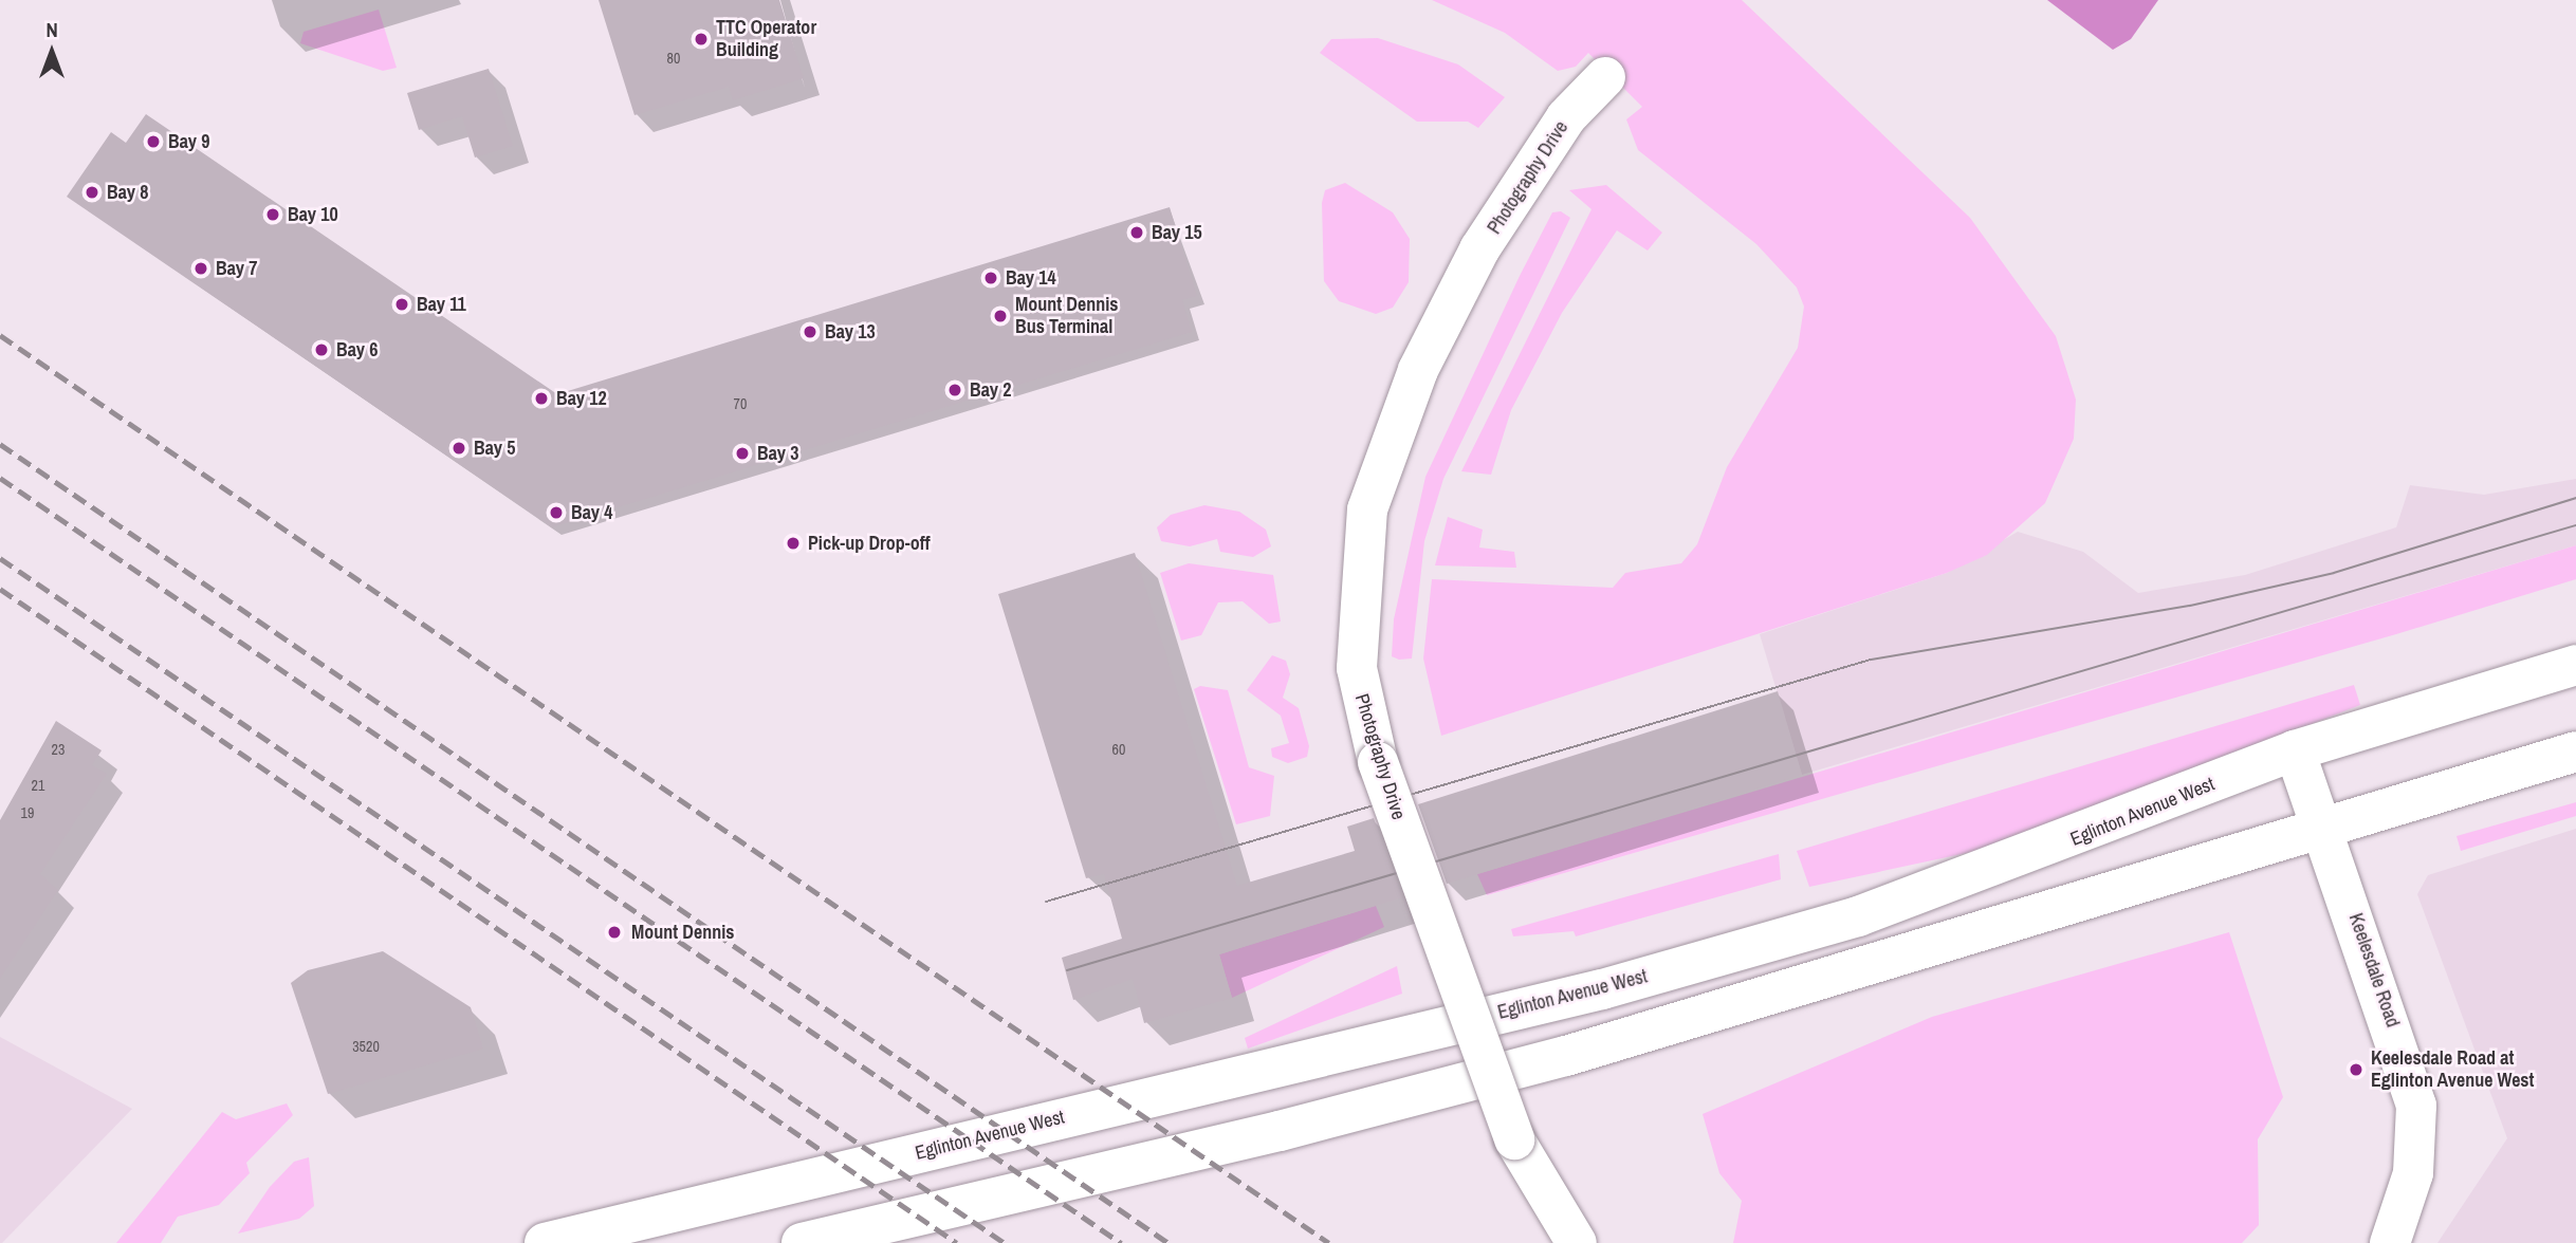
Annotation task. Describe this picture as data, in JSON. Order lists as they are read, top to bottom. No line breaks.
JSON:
{"streets":{"main road":["Photography Drive","Eglinton Avenue West","Keelesdale Road"]},"crossings":[["Eglinton Avenue West","Keelesdale Road"]],"places":["TTC Operator Building","Bay 9","Bay 8","Bay 10","Bay 15","Bay 7","Bay 14","Bay 11","Mount Dennis Bus Terminal","Bay 13","Bay 6","Bay 2","Bay 12","Bay 5","Bay 3","Bay 4","Pick-up Drop-off","Mount Dennis","Keelesdale Road at Eglinton Avenue West"],"house_numbers":["80","70","23","60","21","19","3520"],"north":"top"}
